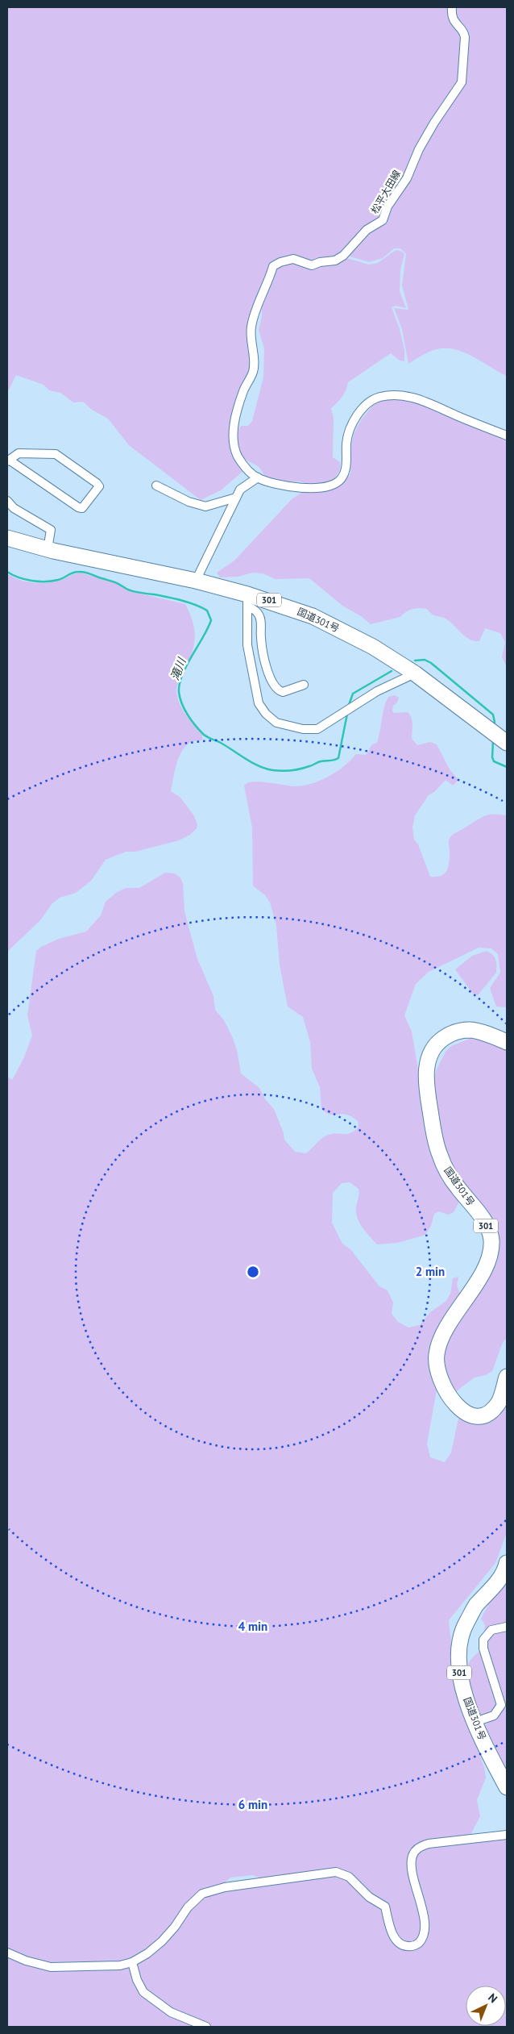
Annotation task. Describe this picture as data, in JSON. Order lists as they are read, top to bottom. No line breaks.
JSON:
{"streets":{"highway":["301","国道301号"],"street":["松平大田線"]},"water":["滝川"],"north":"top right","rings":["2 min","4 min","6 min"]}
